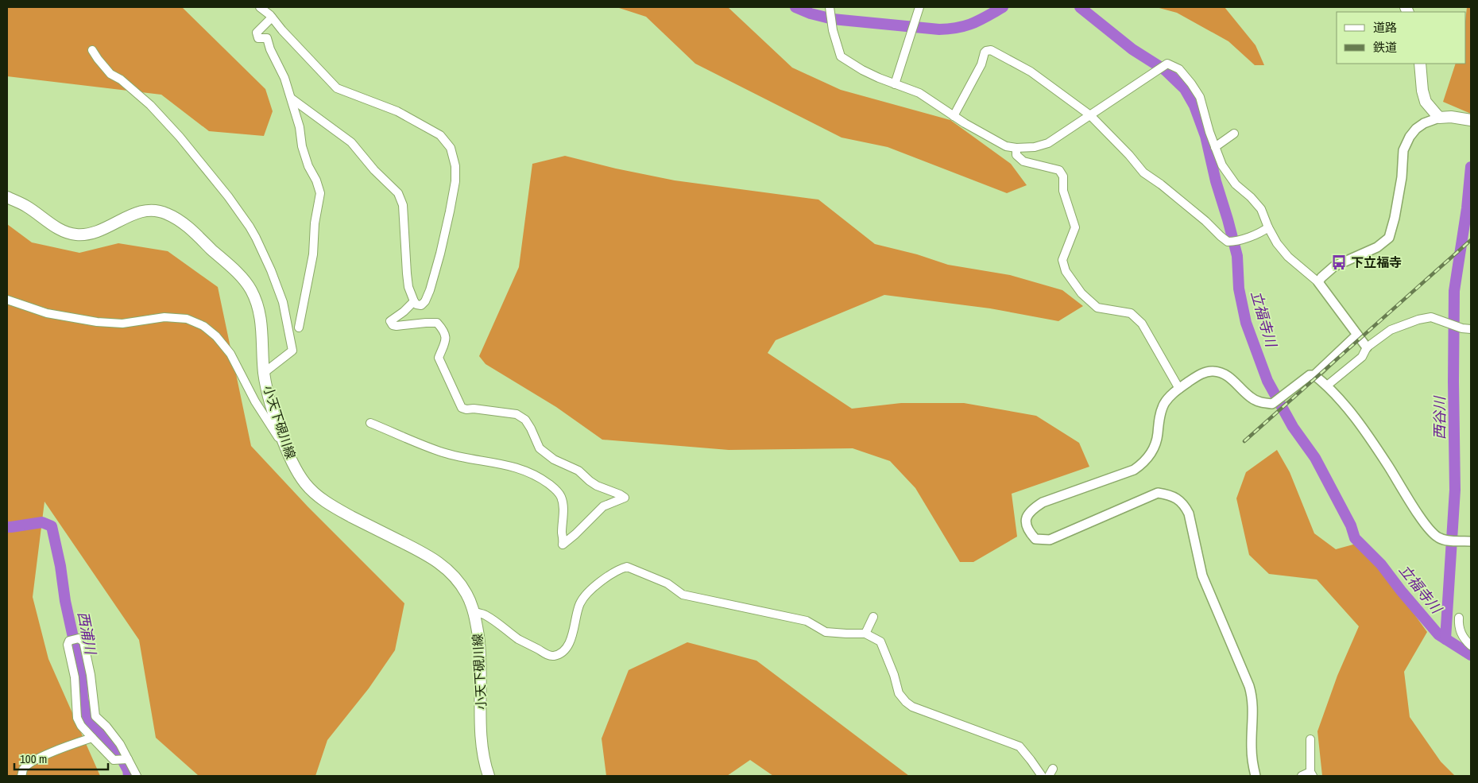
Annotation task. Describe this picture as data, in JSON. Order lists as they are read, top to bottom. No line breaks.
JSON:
{"streets":{"main road":["小天下硯川線"]},"water":["立福寺川","西谷川","西浦川"],"places":{"bus stop":["下立福寺"]},"legend":["道路","鉄道"],"scale_bar":"100 m"}
